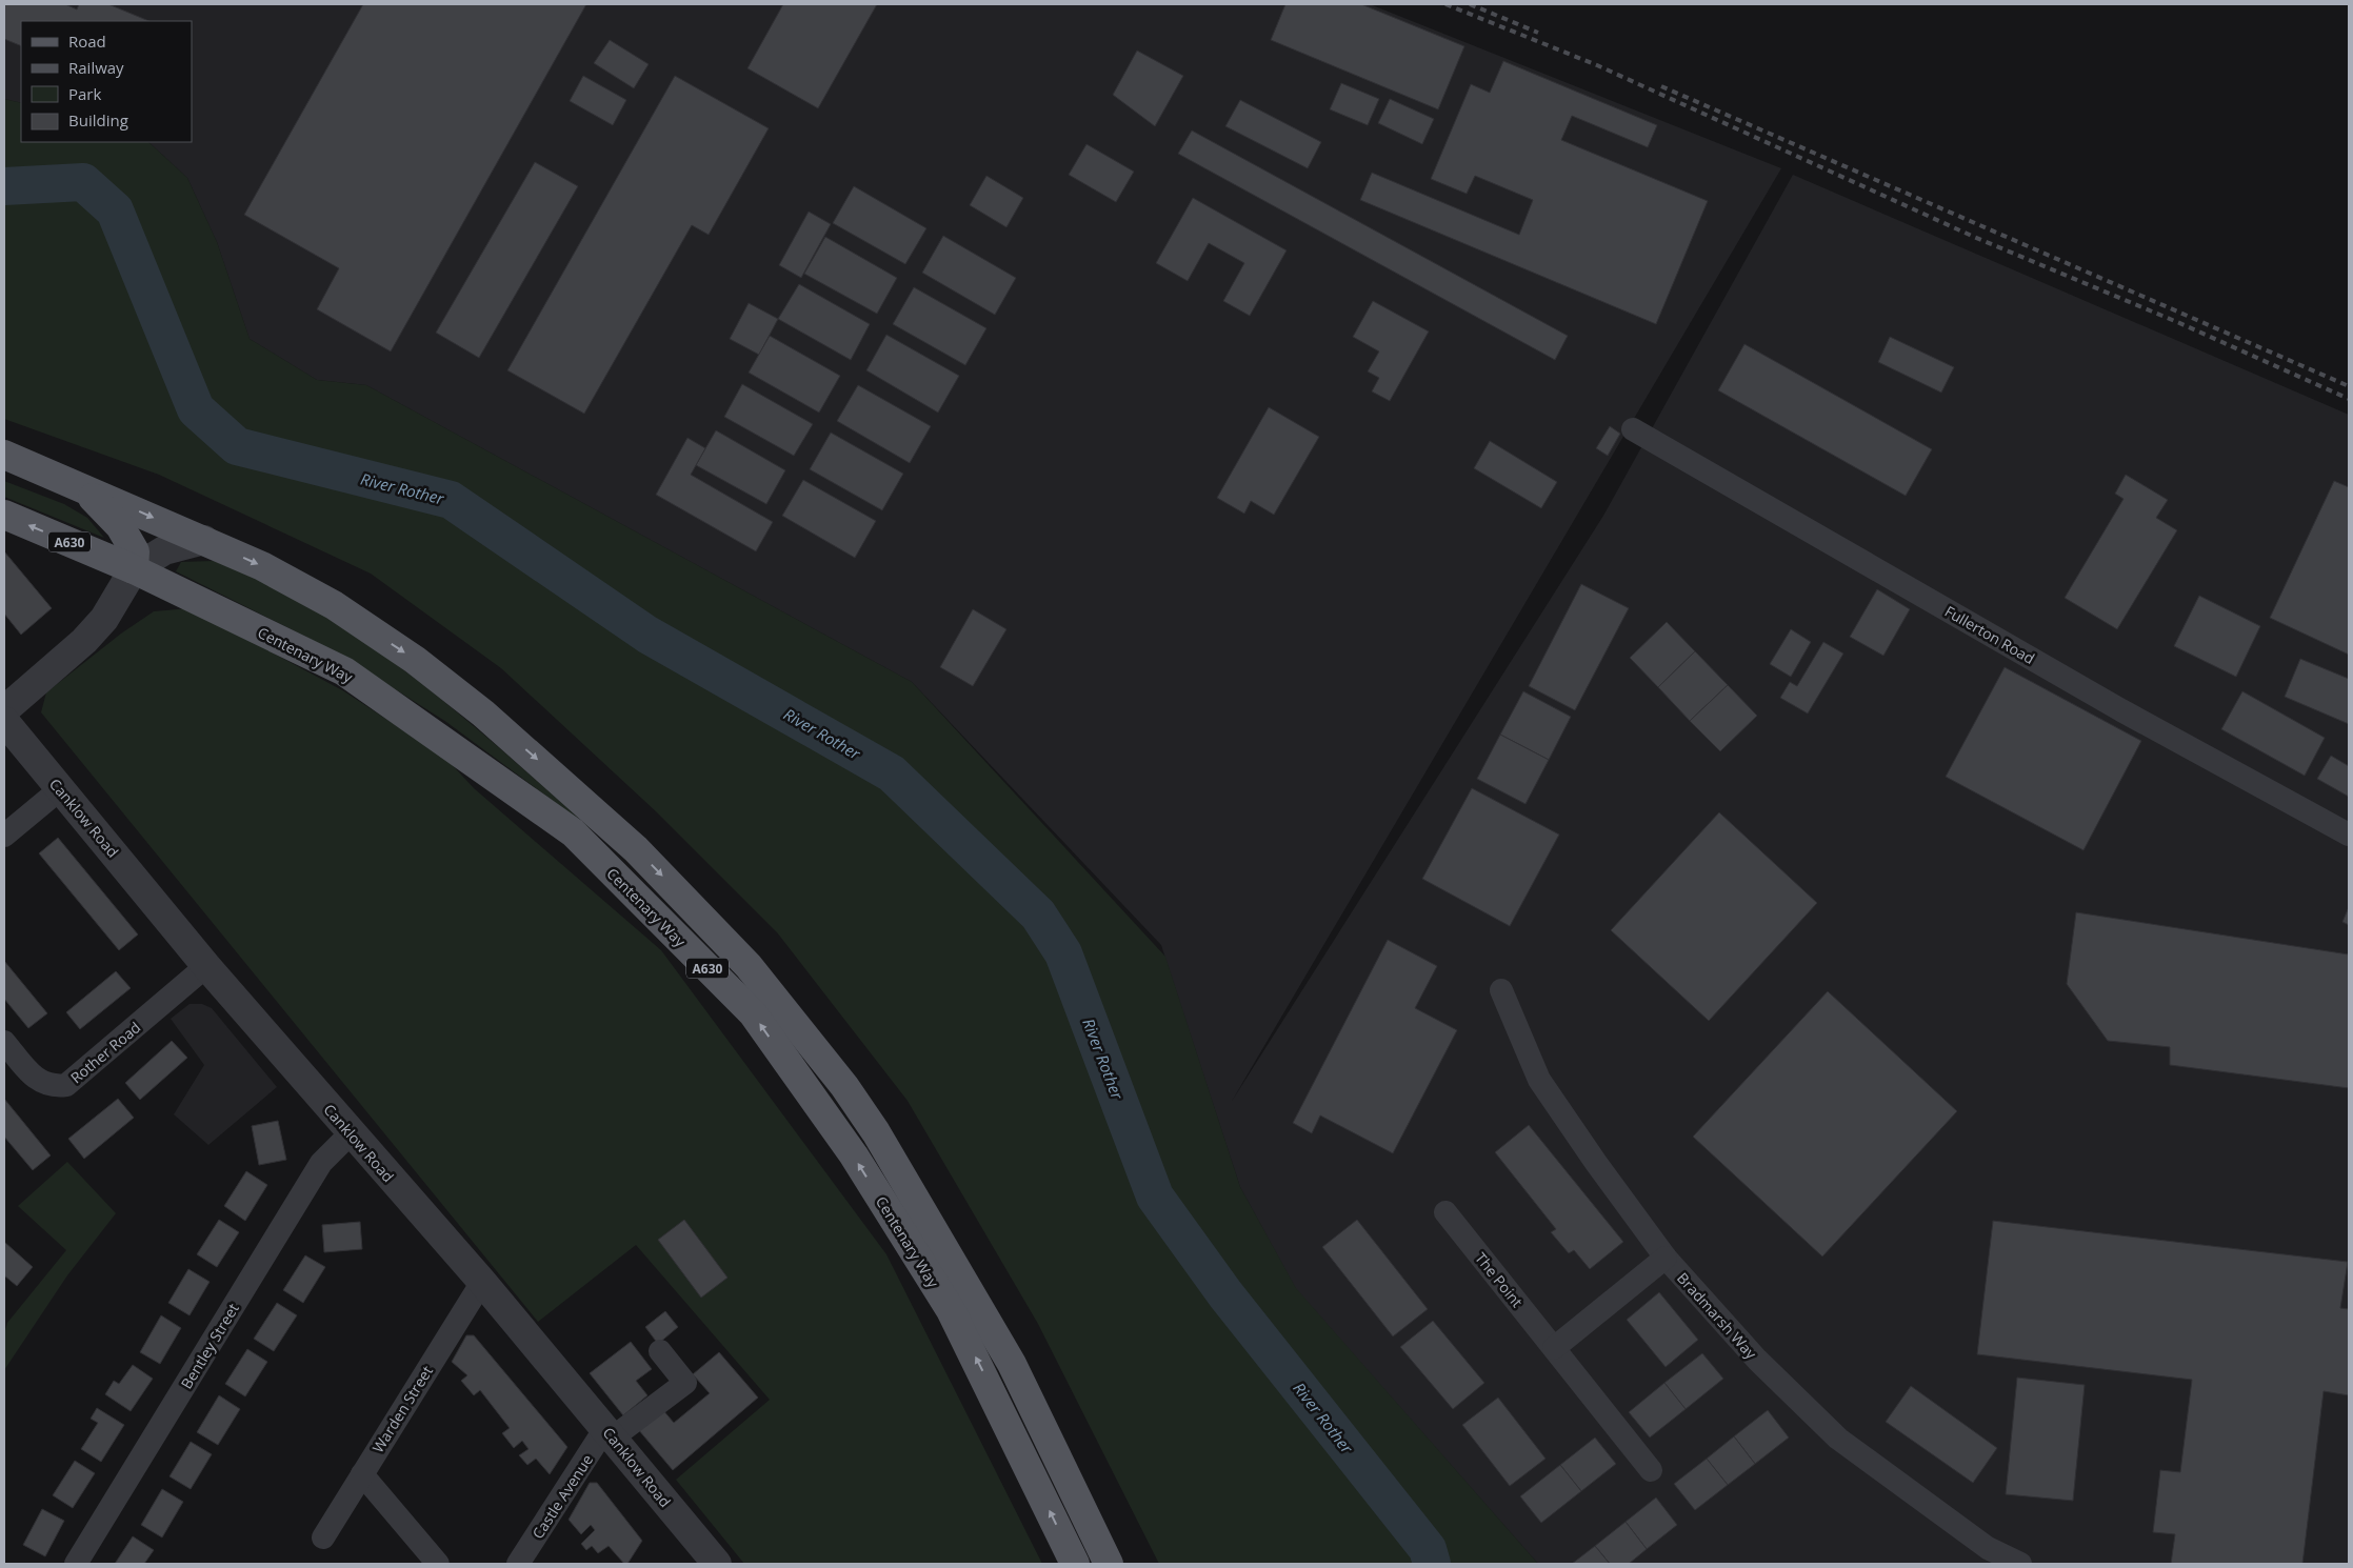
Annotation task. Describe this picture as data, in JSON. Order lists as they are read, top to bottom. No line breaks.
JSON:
{"streets":{"main road":["A630","Centenary Way"],"street":["Fullerton Road","Canklow Road","Rother Road","The Point","Bradmarsh Way","Bentley Street","Warden Street","Castle Avenue"]},"crossings":[["A630","Centenary Way"],["Canklow Road","Rother Road"],["Canklow Road","Bentley Street"],["Canklow Road","Warden Street"],["Canklow Road","Castle Avenue"]],"water":["River Rother"],"legend":["Road","Railway","Park","Building"]}
